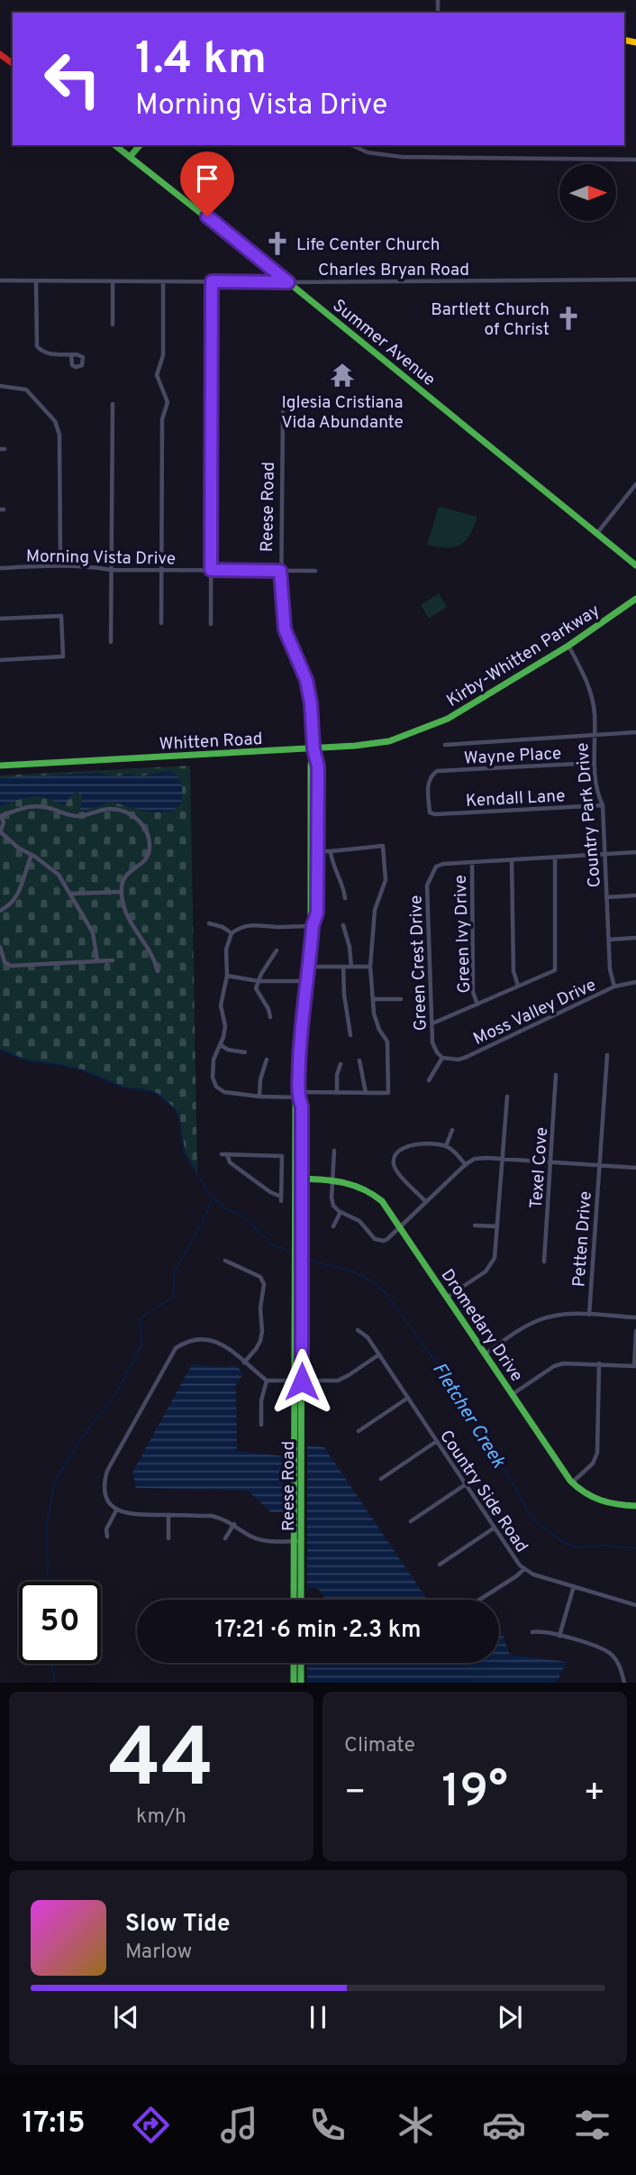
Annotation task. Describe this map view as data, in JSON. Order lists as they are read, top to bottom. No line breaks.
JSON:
{"streets":{"main road":["Summer Avenue","Reese Road","Kirby-Whitten Parkway","Whitten Road","Dromedary Drive"],"street":["Charles Bryan Road","Morning Vista Drive","Wayne Place","Kendall Lane","Country Park Drive","Green Ivy Drive","Green Crest Drive","Moss Valley Drive","Texel Cove","Petten Drive","Country Side Road"]},"crossings":[["Charles Bryan Road","Summer Avenue"],["Reese Road","Morning Vista Drive"],["Reese Road","Whitten Road"],["Reese Road","Dromedary Drive"],["Kirby-Whitten Parkway","Whitten Road"],["Kirby-Whitten Parkway","Country Park Drive"],["Wayne Place","Kendall Lane"],["Wayne Place","Country Park Drive"],["Kendall Lane","Country Park Drive"],["Country Park Drive","Moss Valley Drive"],["Green Ivy Drive","Green Crest Drive"],["Green Crest Drive","Moss Valley Drive"]],"water":["Fletcher Creek"],"places":{"church":["Life Center Church","Bartlett Church of Christ"],"temple":["Iglesia Cristiana Vida Abundante"]},"north":"right","page":{"turn":["1.4 km","Morning Vista Drive"],"limit":"50","trip":"17:21 · 6 min · 2.3 km","tile":[["44","km/h"],"Climate"],"heat":["−","19°","+"],"song":["Slow Tide","Marlow"],"tabs":"17:15"}}
